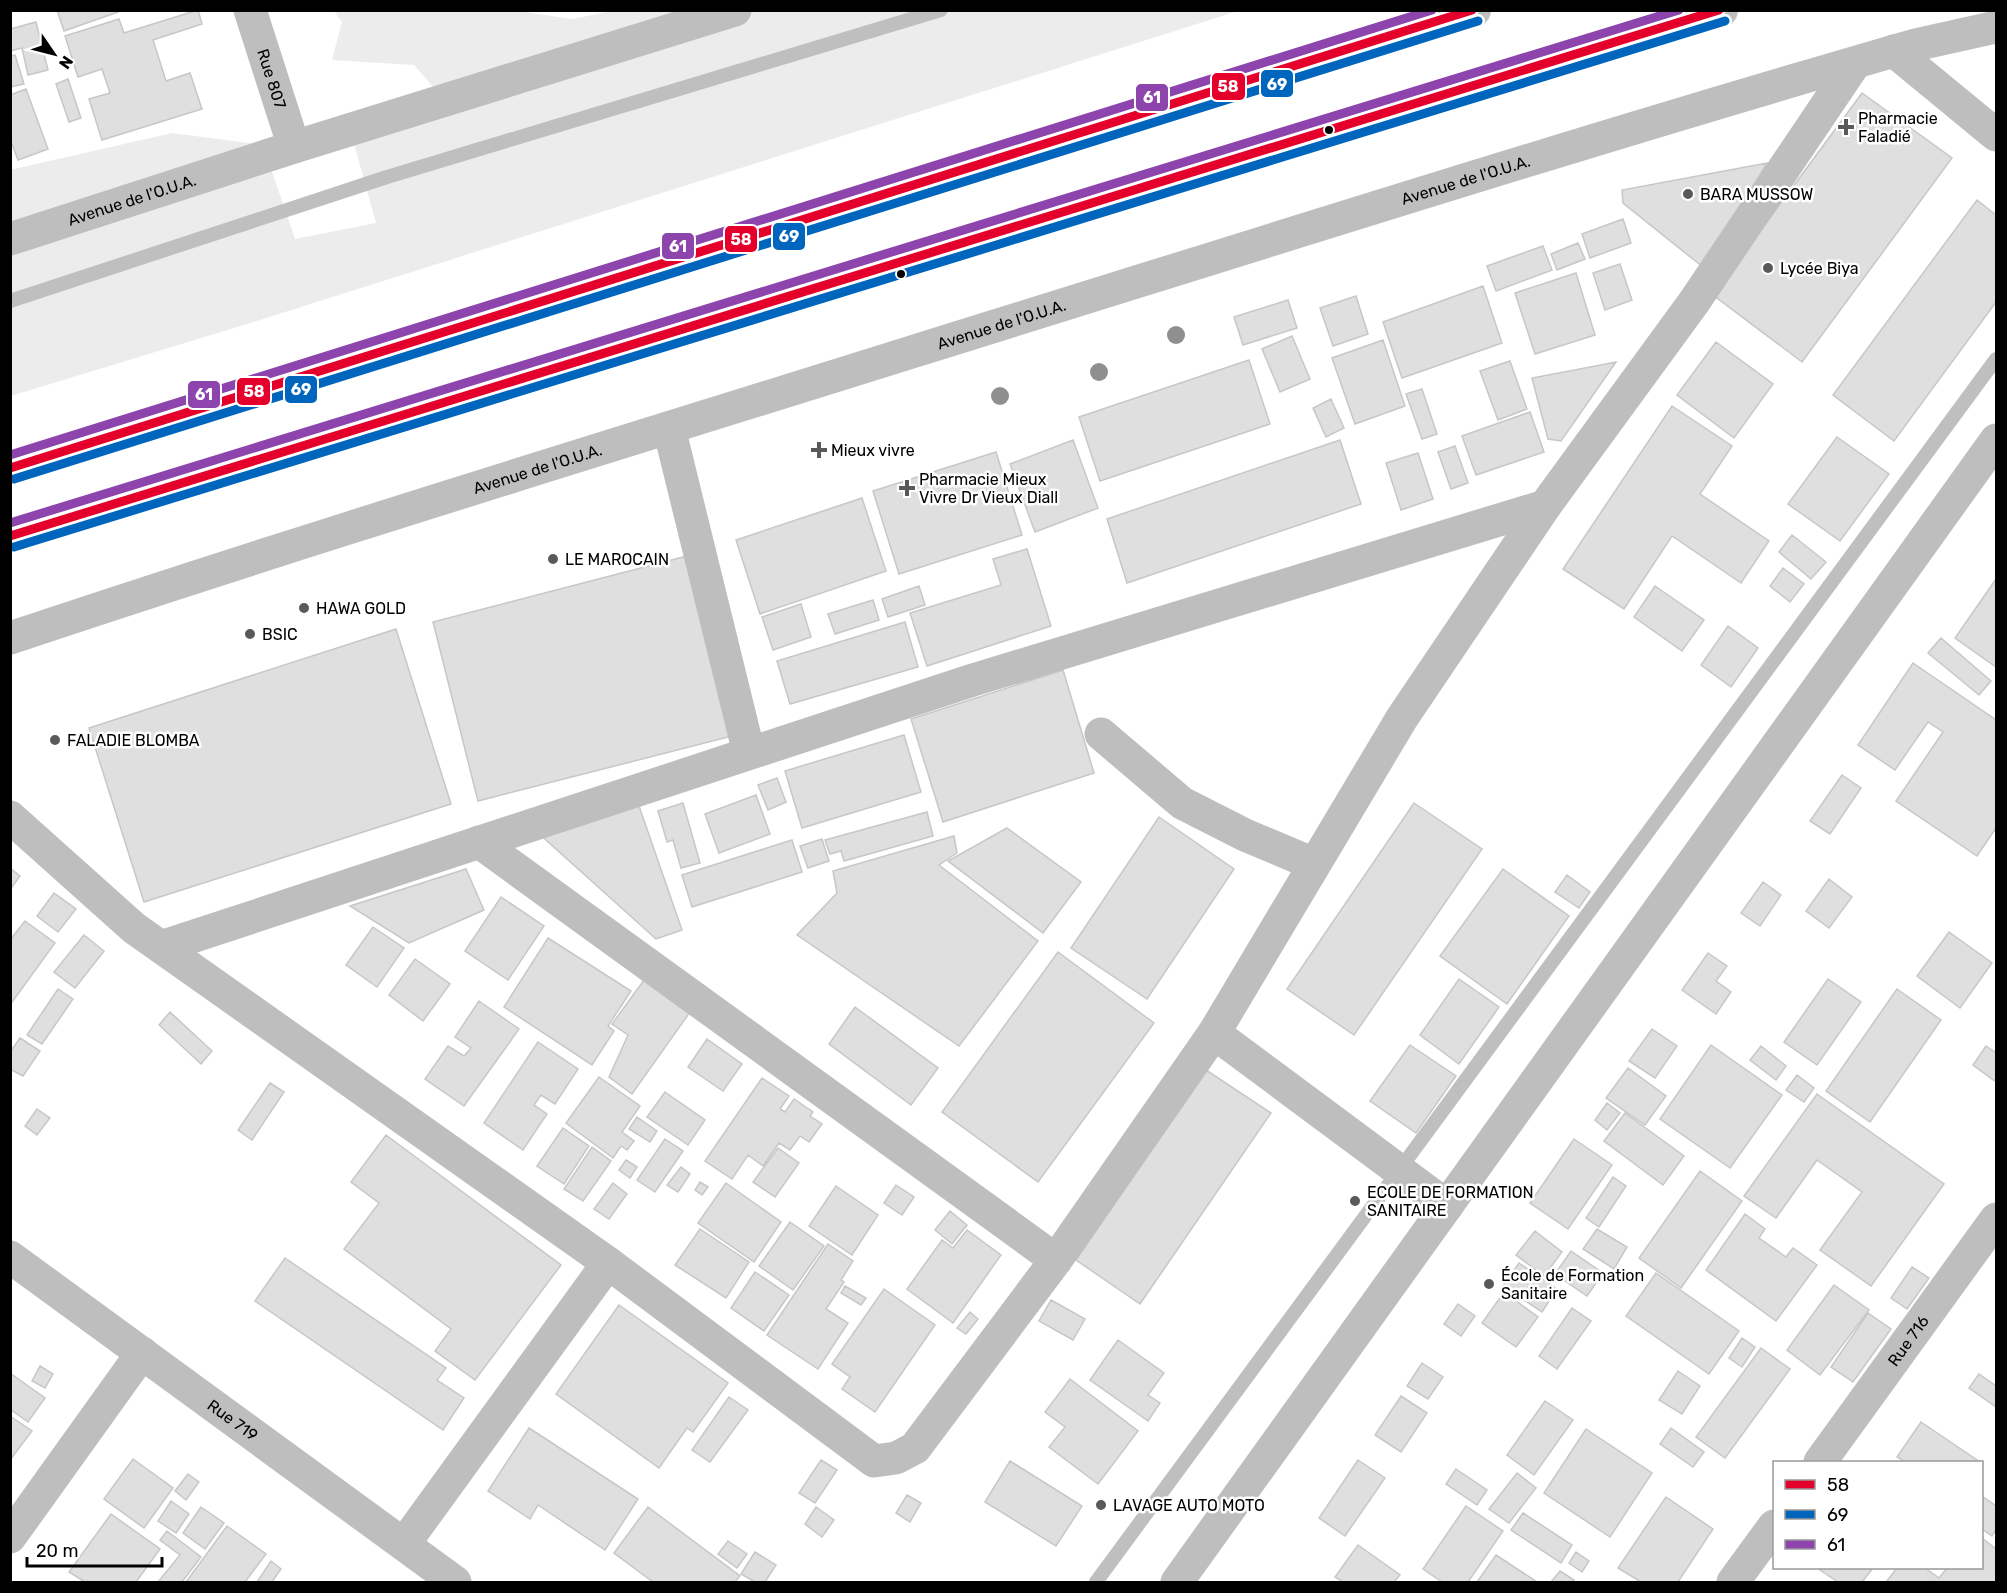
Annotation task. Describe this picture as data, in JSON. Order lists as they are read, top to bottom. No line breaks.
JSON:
{"streets":{"main road":["Rue 807","Avenue de l'O.U.A.","Rue 716","Rue 719"]},"crossings":[["Rue 807","Avenue de l'O.U.A."]],"places":{"health":["Pharmacie Faladié","Mieux vivre","Pharmacie Mieux Vivre Dr Vieux Diall"],"other":["BARA MUSSOW","Lycée Biya","LE MAROCAIN","HAWA GOLD","BSIC","FALADIE BLOMBA","ECOLE DE FORMATION SANITAIRE","École de Formation Sanitaire","LAVAGE AUTO MOTO"]},"lines":["transit line 58","transit line 61","transit line 69"],"legend":["58","69","61"],"scale_bar":"20 m","north":"bottom right"}
